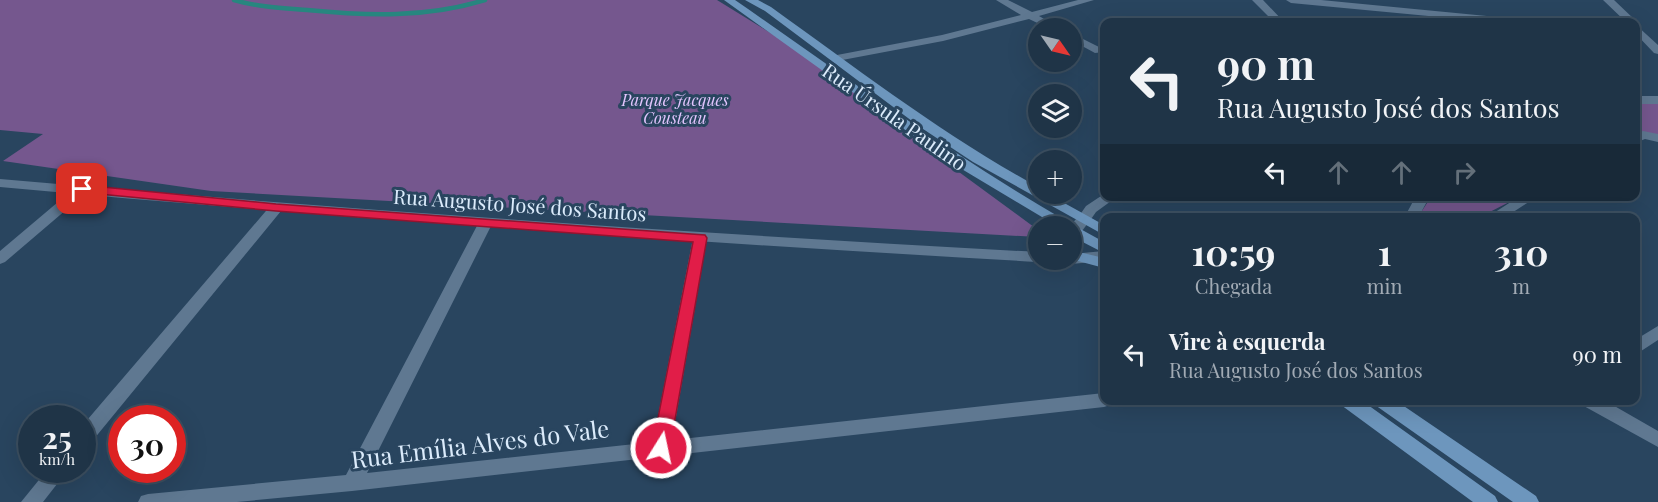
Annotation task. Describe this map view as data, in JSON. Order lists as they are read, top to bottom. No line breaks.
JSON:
{"streets":{"main road":["Rua Úrsula Paulino"],"street":["Rua Augusto José dos Santos","Rua Emília Alves do Vale"]},"parks":["Parque Jacques Cousteau"],"north":"bottom right","page":{"map_buttons":["+","−"],"turn":["90 m","Rua Augusto José dos Santos"],"eta":["10:59","Chegada","1","min","310","m"],"list":[{"name":"Vire à esquerda","note":"Rua Augusto José dos Santos","value":"90 m"}],"speed":"25 km/h","limit":"30"}}
